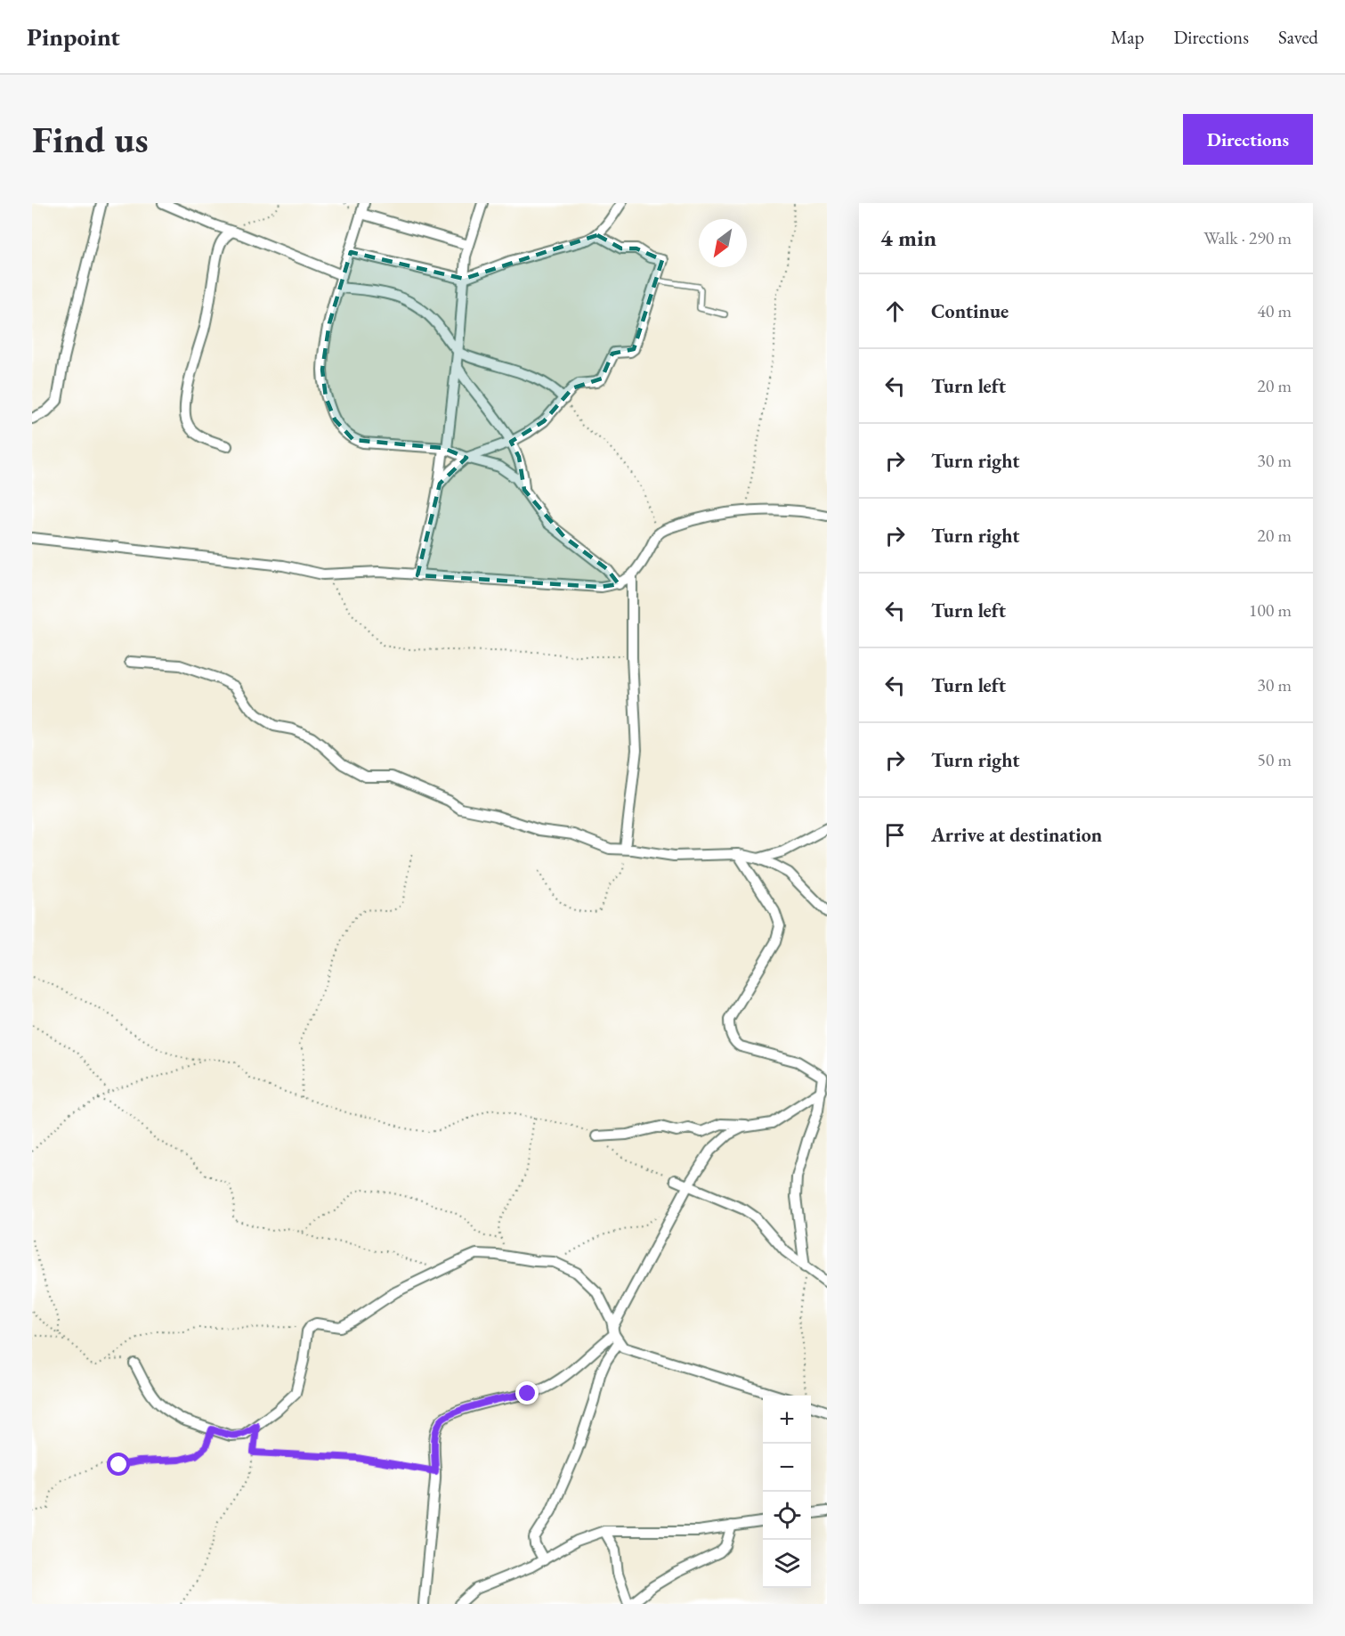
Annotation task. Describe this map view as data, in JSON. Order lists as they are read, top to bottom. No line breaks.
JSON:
{"north":"bottom left","page":{"header":"Pinpoint","nav":["Map","Directions","Saved"],"buttons":"Directions","title":"Find us","heading":["4 min","Walk · 290 m"],"list":[["Continue","40 m"],["Turn left","20 m"],["Turn right","30 m"],["Turn right","20 m"],["Turn left","100 m"],["Turn left","30 m"],["Turn right","50 m"],"Arrive at destination"],"map_buttons":["+","−"]}}
